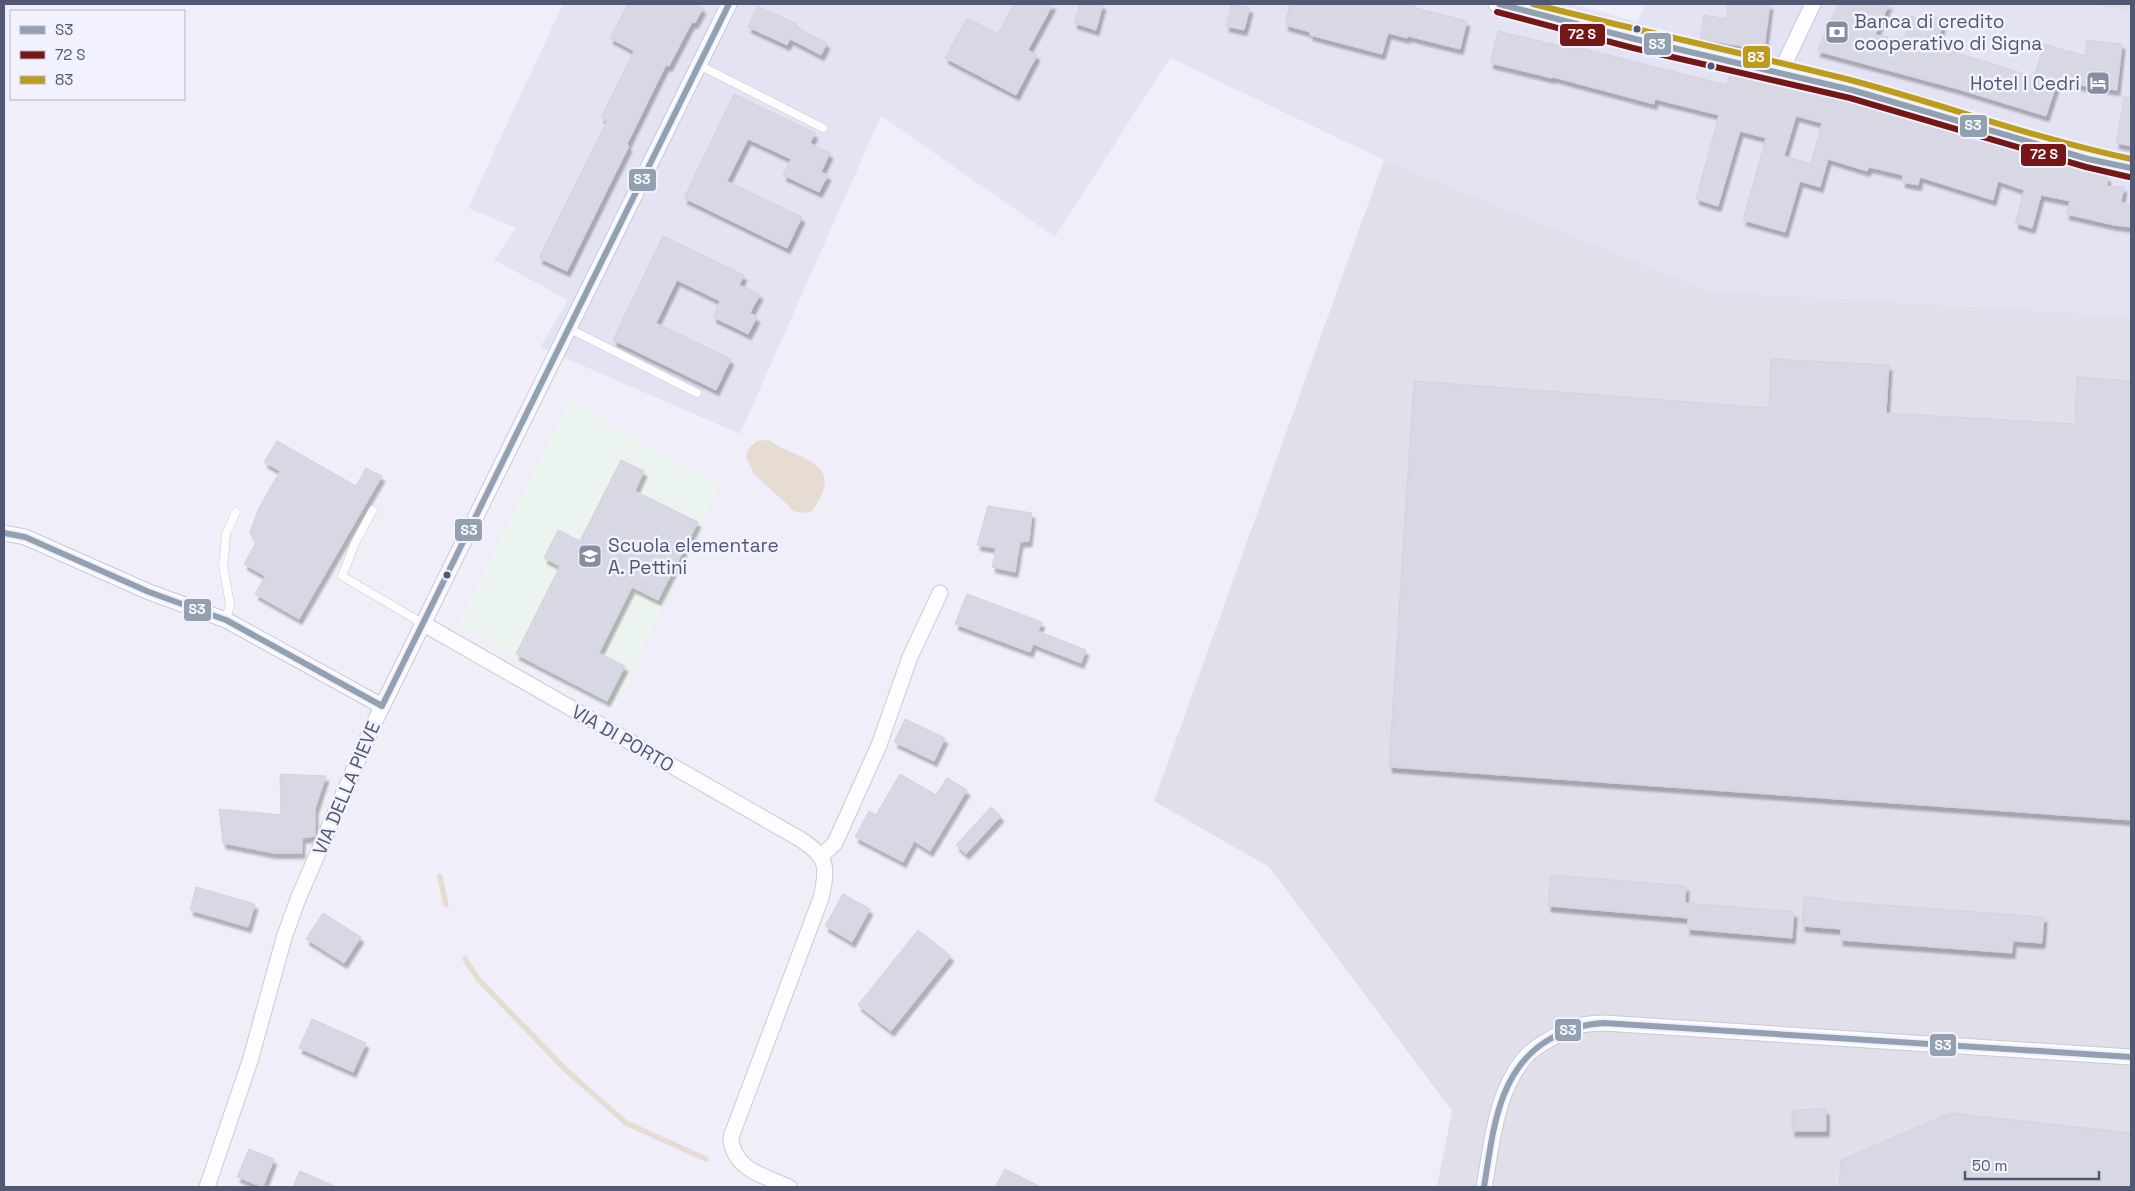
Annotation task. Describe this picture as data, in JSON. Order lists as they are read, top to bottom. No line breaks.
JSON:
{"streets":{"street":["VIA DI PORTO","VIA DELLA PIEVE"]},"crossings":[["VIA DI PORTO","VIA DELLA PIEVE"]],"places":{"bank":["Banca di credito cooperativo di Signa"],"hotel":["Hotel I Cedri"],"school or university":["Scuola elementare A. Pettini"]},"lines":["transit line S3","transit line 83"],"legend":["S3","72 S","83"],"scale_bar":"50 m"}
